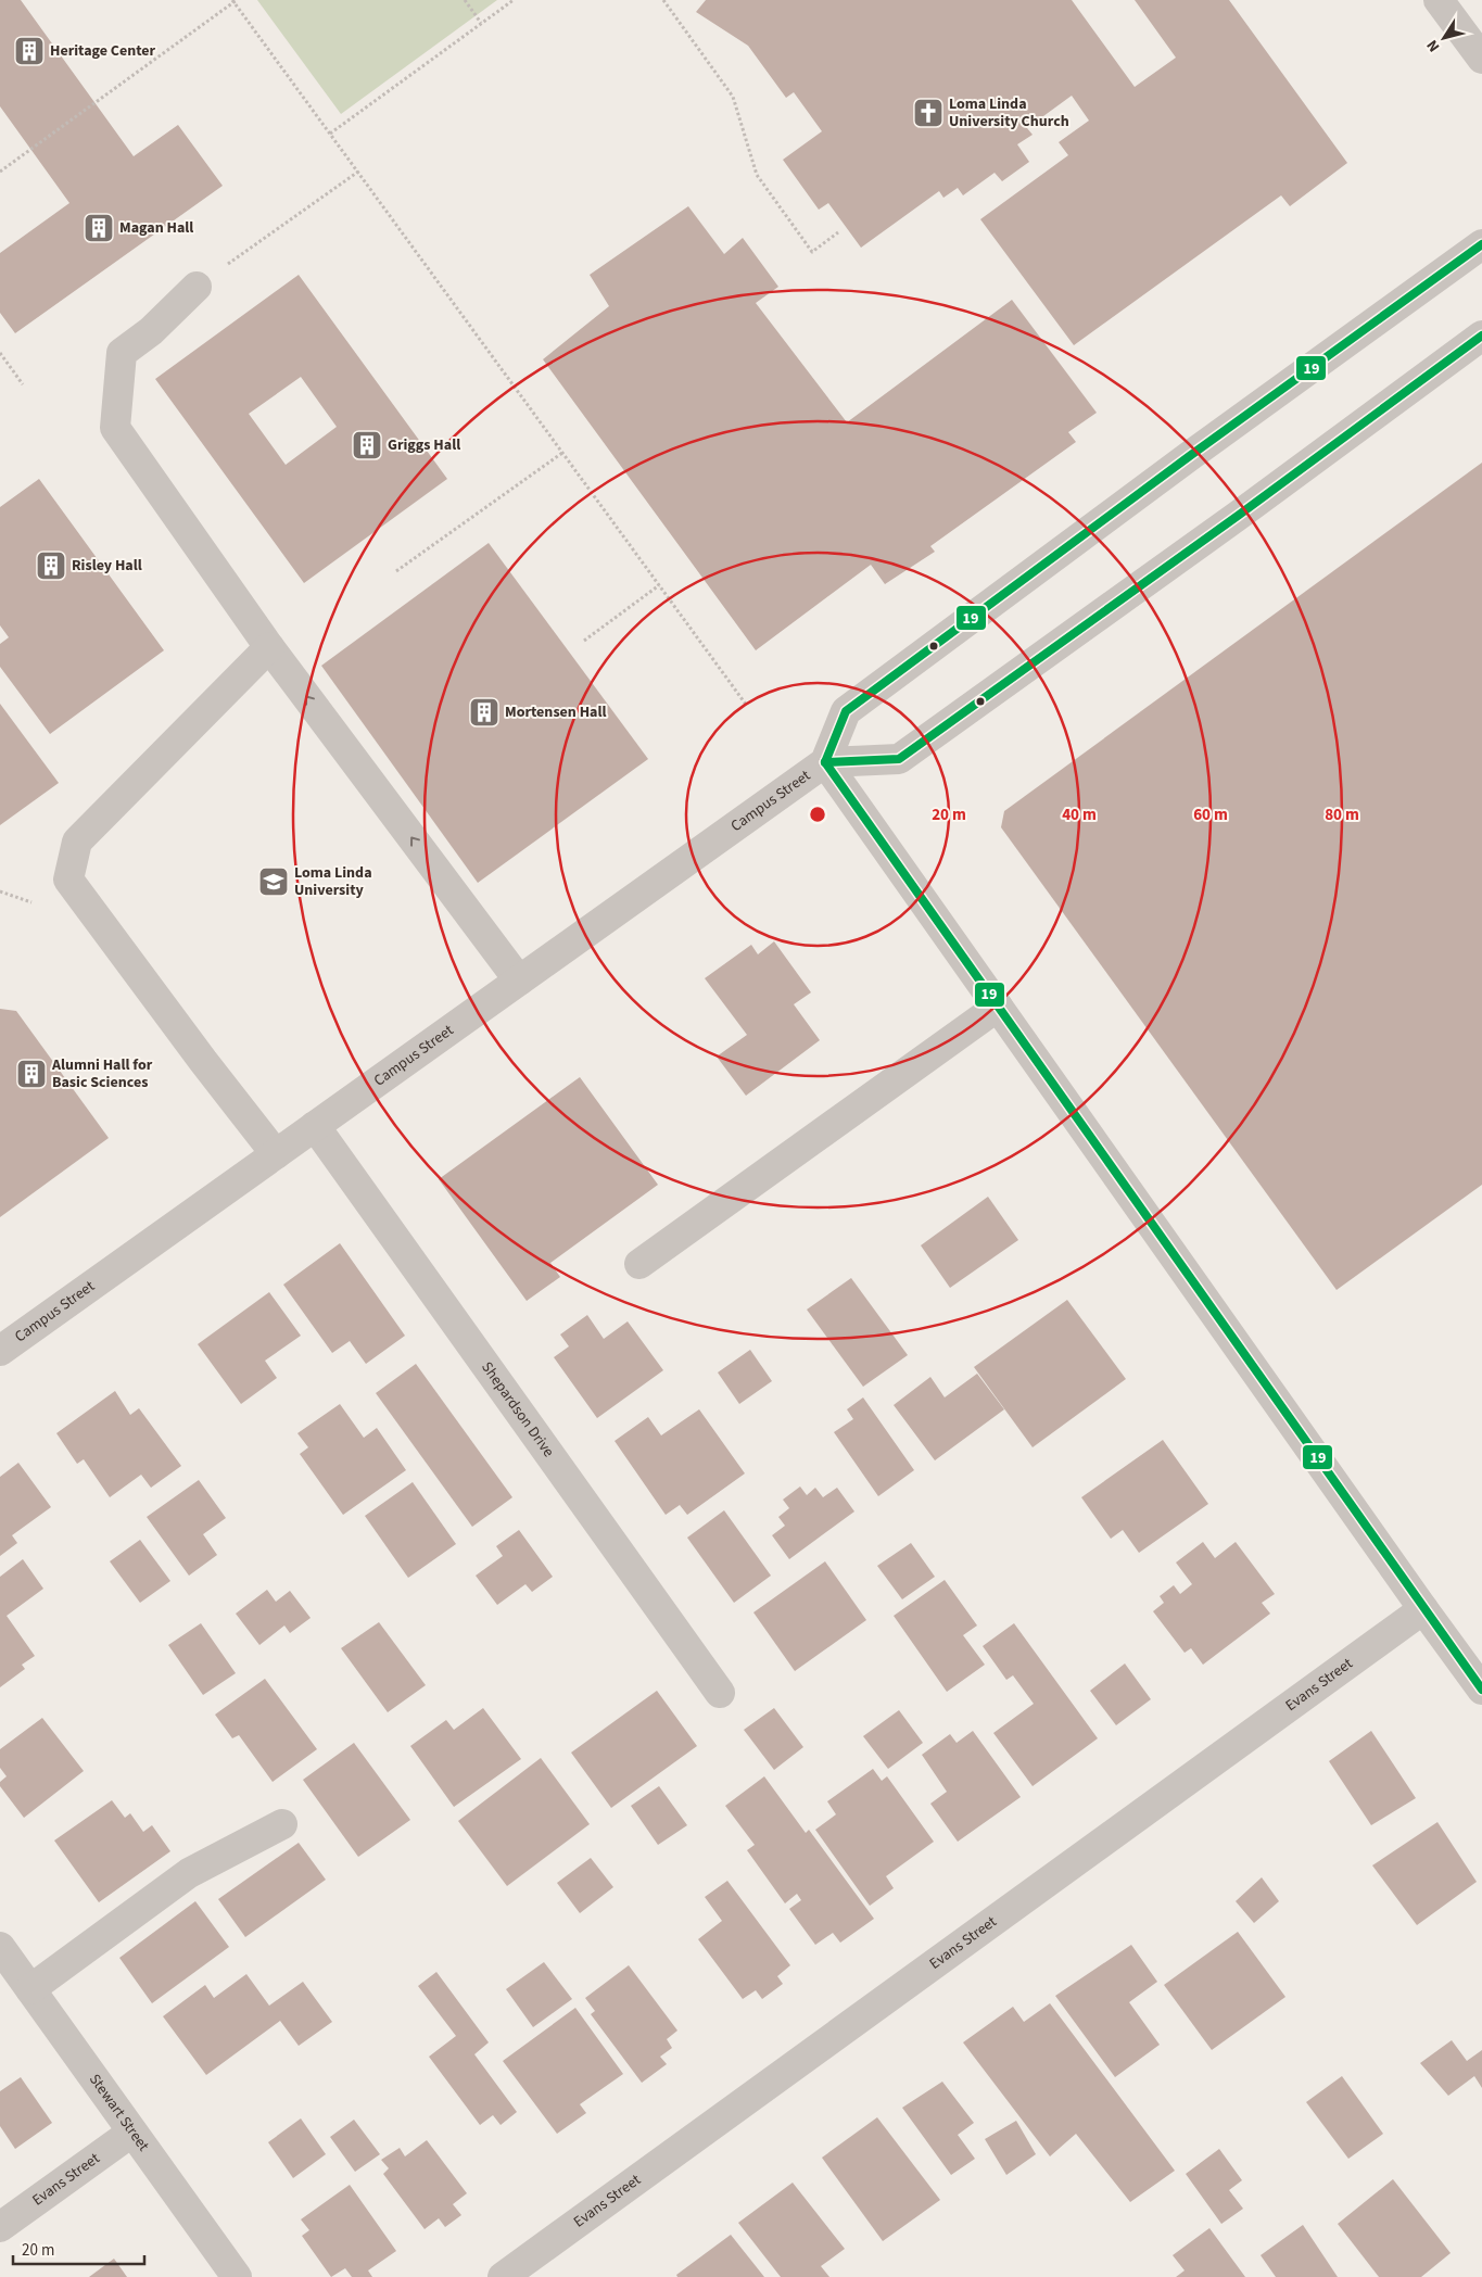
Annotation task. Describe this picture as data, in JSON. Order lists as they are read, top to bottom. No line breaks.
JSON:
{"streets":{"street":["Campus Street","Shepardson Drive","Evans Street","Stewart Street"]},"crossings":[["Campus Street","Shepardson Drive"],["Evans Street","Stewart Street"]],"places":{"building":["Heritage Center","Magan Hall","Griggs Hall","Risley Hall","Mortensen Hall","Alumni Hall for Basic Sciences"],"church":["Loma Linda University Church"],"school or university":["Loma Linda University"]},"lines":["transit line 19"],"scale_bar":"20 m","north":"bottom left","rings":["20 m","40 m","60 m","80 m"]}
